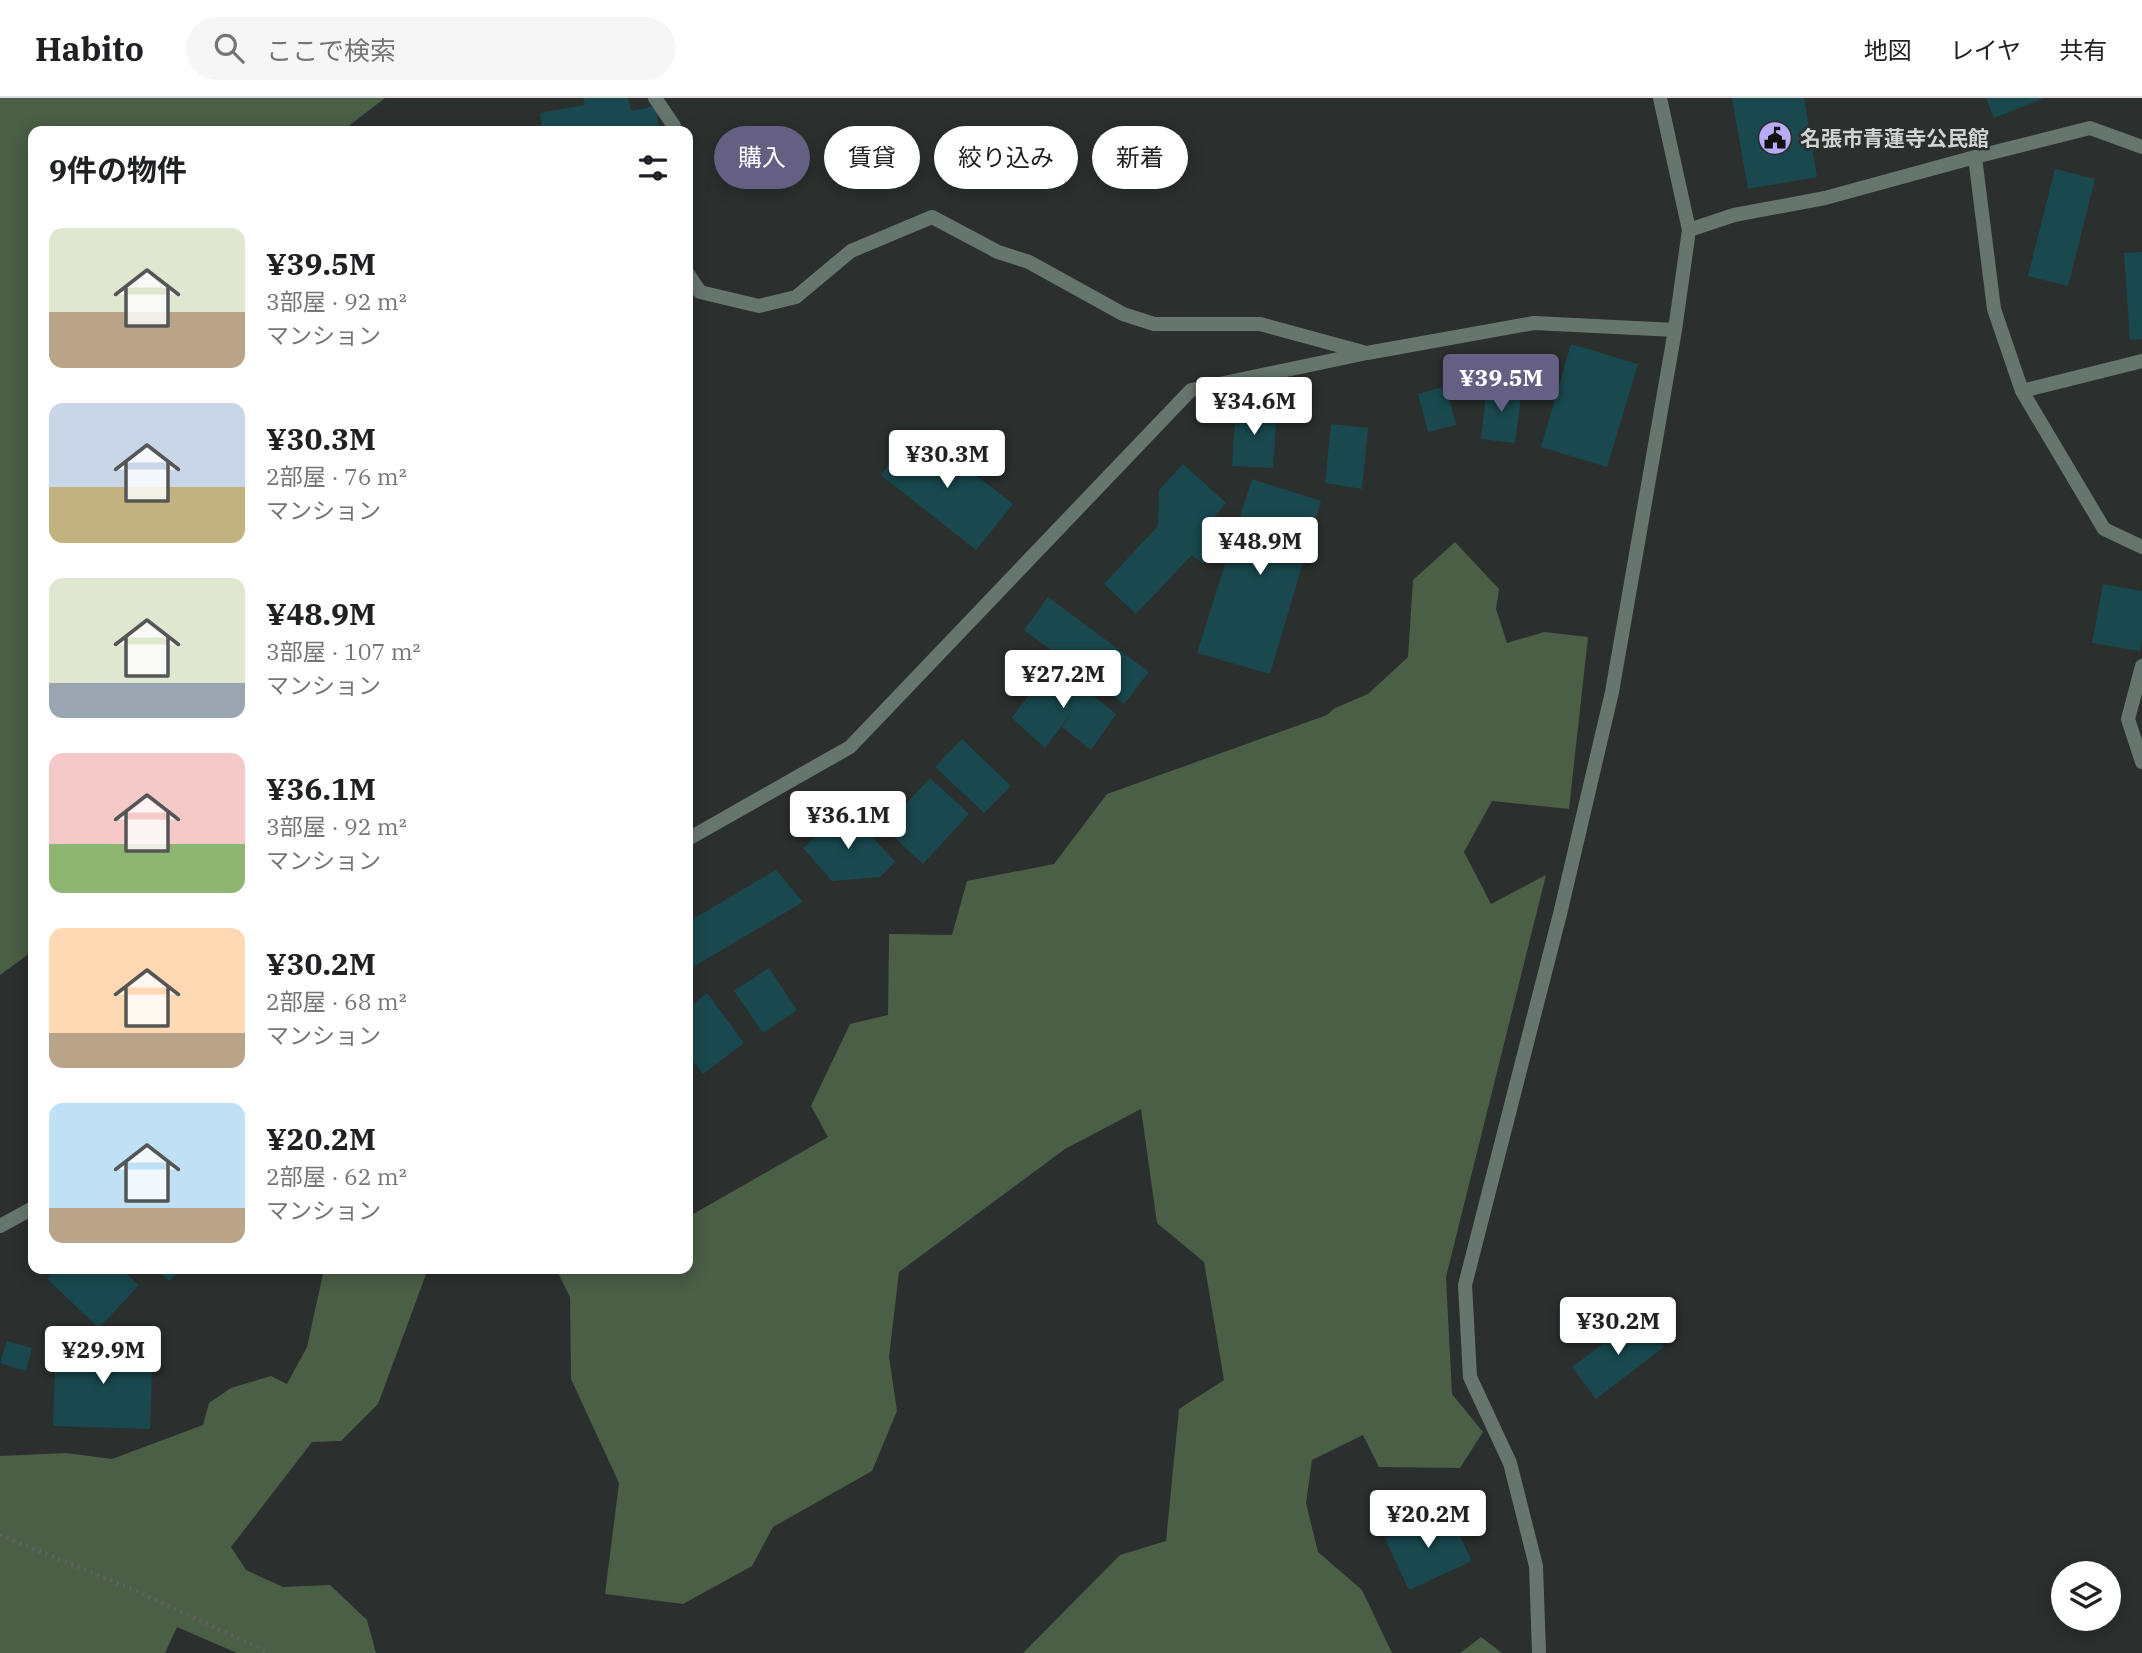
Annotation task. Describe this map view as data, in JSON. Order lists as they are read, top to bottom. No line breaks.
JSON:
{"places":{"public building":["名張市青蓮寺公民館"]},"page":{"header":"Habito","search":"ここで検索","nav":["地図","レイヤ","共有"],"chip":["購入","賃貸","絞り込み","新着"],"heading":"9件の物件","list":[{"name":"¥39.5M","note":"3部屋 · 92 m² · マンション"},{"name":"¥30.3M","note":"2部屋 · 76 m² · マンション"},{"name":"¥48.9M","note":"3部屋 · 107 m² · マンション"},{"name":"¥36.1M","note":"3部屋 · 92 m² · マンション"},{"name":"¥30.2M","note":"2部屋 · 68 m² · マンション"},{"name":"¥20.2M","note":"2部屋 · 62 m² · マンション"}],"price":["¥39.5M","¥34.6M","¥30.3M","¥48.9M","¥27.2M","¥36.1M","¥30.2M","¥29.9M","¥20.2M"]}}
